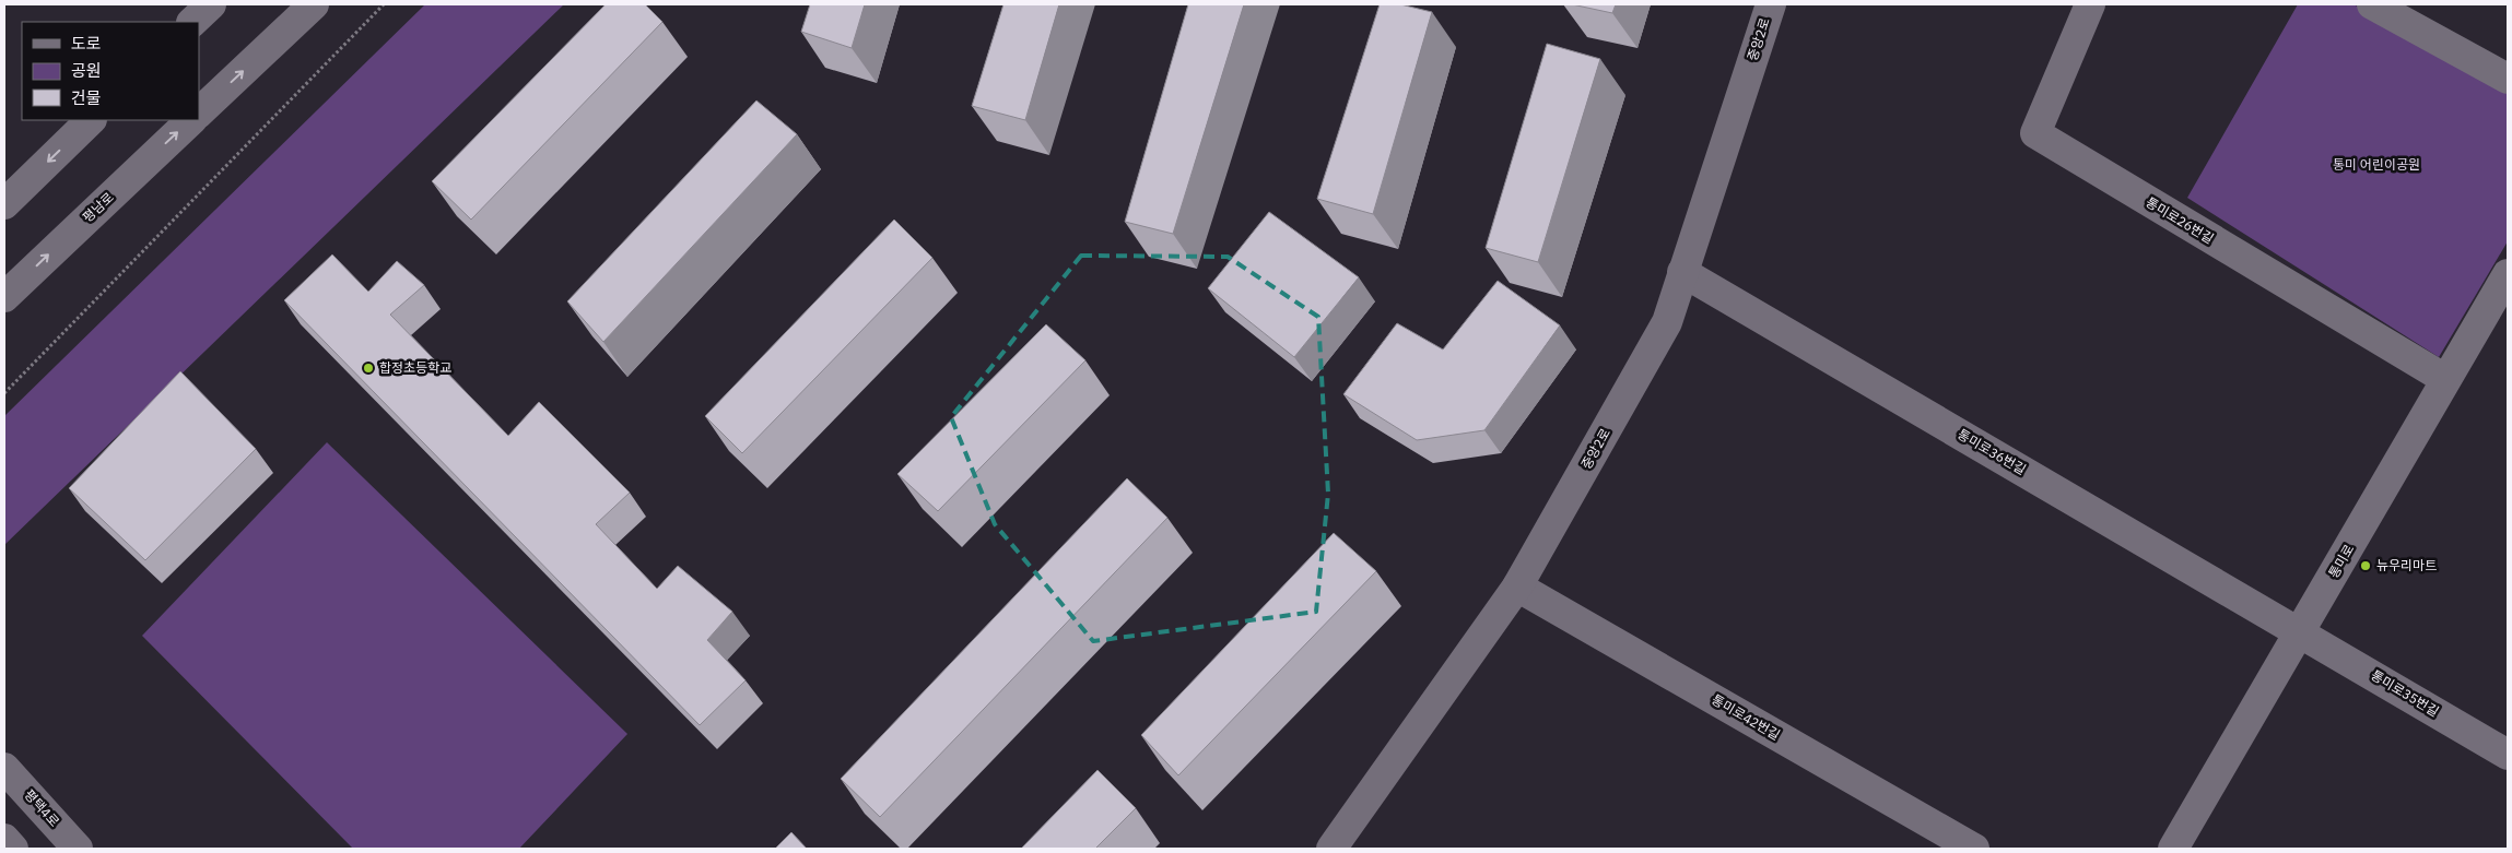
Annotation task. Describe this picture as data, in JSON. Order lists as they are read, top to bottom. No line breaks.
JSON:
{"streets":{"street":["중앙2로","평남로","통미로26번길","통미로36번길","통미로","통미로35번길","통미로42번길","평택4로"]},"crossings":[["중앙2로","통미로36번길"],["중앙2로","통미로42번길"],["통미로26번길","통미로"],["통미로36번길","통미로"],["통미로36번길","통미로35번길"],["통미로","통미로35번길"]],"parks":["통미 어린이공원"],"places":["합정초등학교","뉴우리마트"],"legend":["도로","공원","건물"]}
